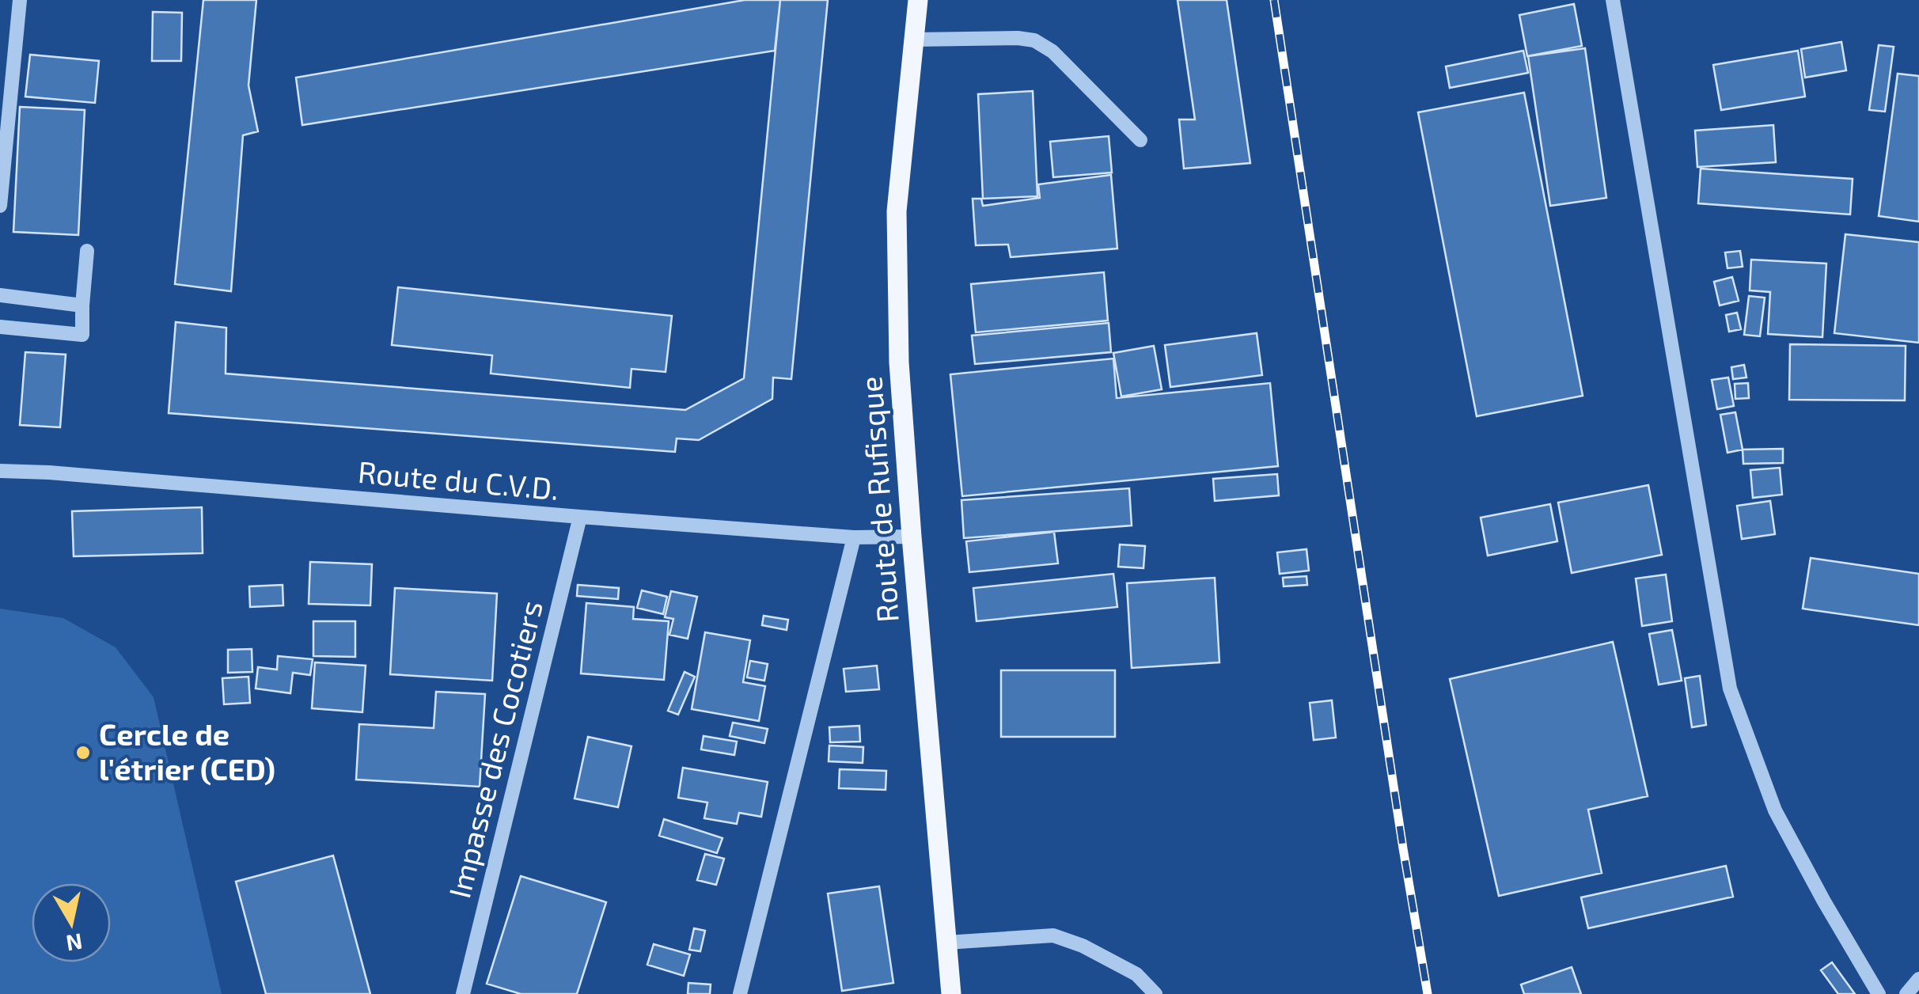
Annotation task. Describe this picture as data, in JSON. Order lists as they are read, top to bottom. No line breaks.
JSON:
{"streets":{"main road":["Route de Rufisque"],"street":["Route du C.V.D.","Impasse des Cocotiers"]},"crossings":[["Route du C.V.D.","Route de Rufisque"],["Route du C.V.D.","Impasse des Cocotiers"]],"places":["Cercle de l'étrier (CED)"],"north":"bottom"}
